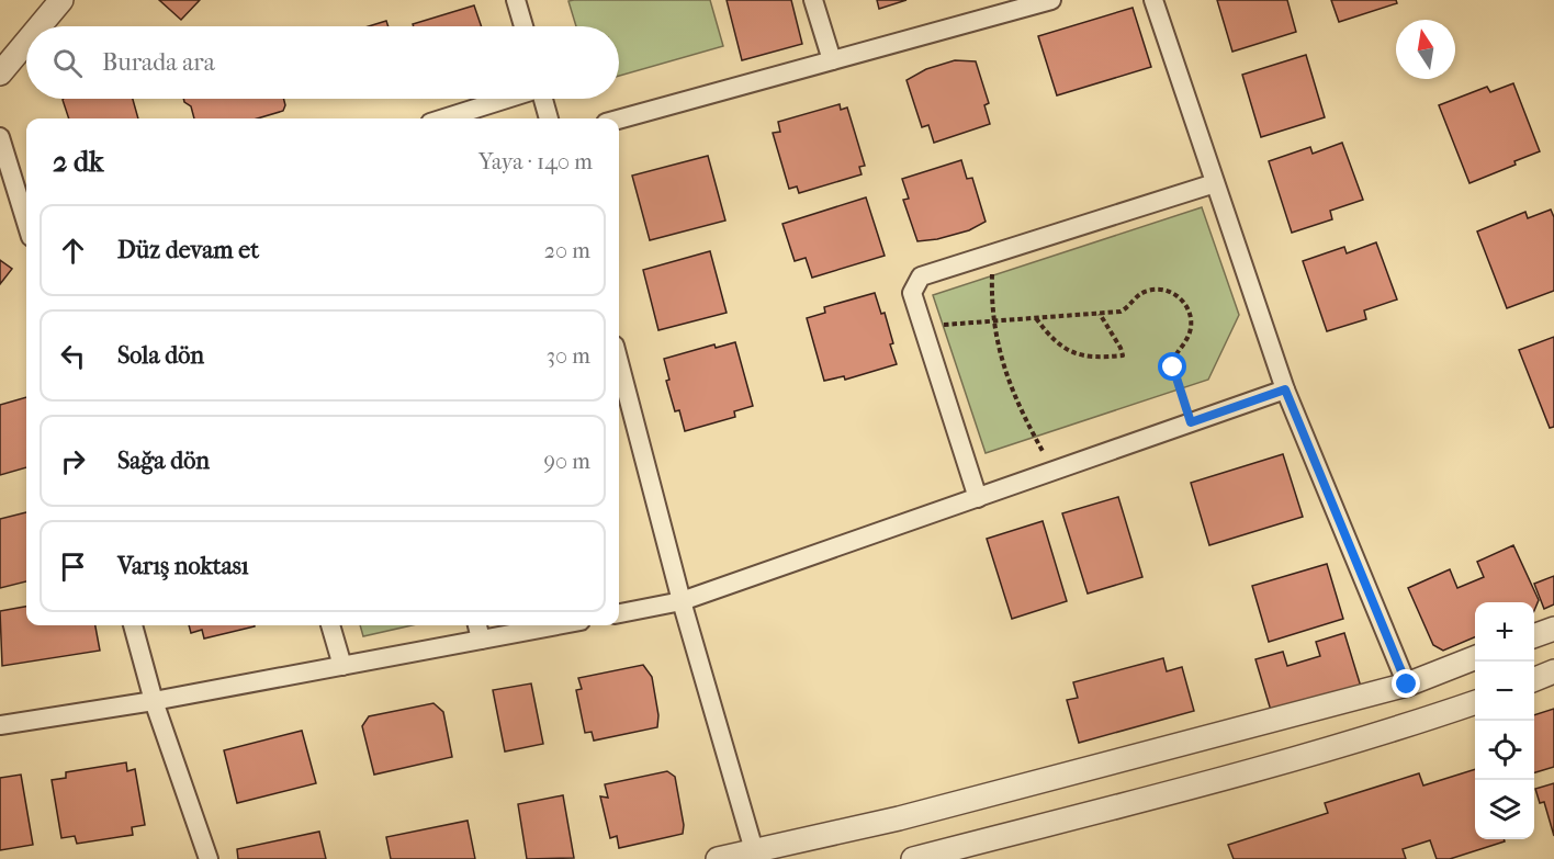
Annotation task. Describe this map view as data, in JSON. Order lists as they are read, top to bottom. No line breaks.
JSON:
{"north":"top","page":{"search":"Burada ara","heading":["2 dk","Yaya · 140 m"],"list":[["Düz devam et","20 m"],["Sola dön","30 m"],["Sağa dön","90 m"],"Varış noktası"],"map_buttons":["+","−"]}}
